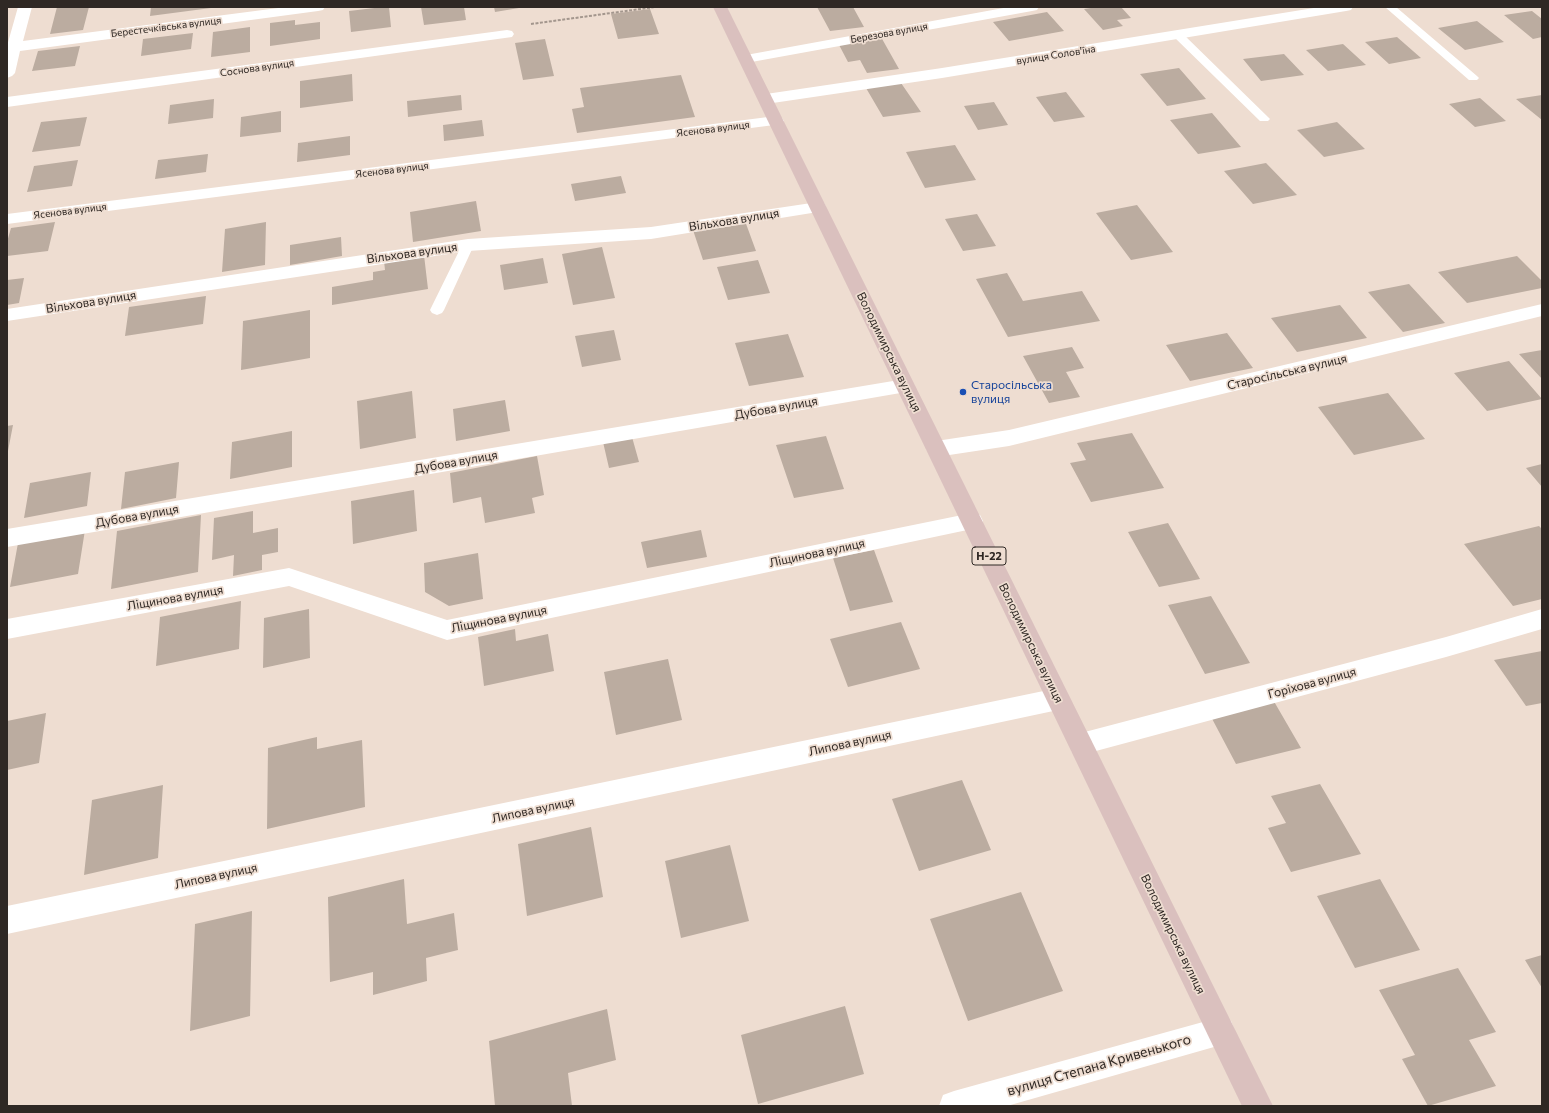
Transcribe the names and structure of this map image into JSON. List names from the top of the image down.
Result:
{
  "streets": {
    "main road": ["Володимирська вулиця", "Н-22"],
    "street": [
      "Берестечківська вулиця",
      "Березова вулиця",
      "вулиця Солов'їна",
      "Соснова вулиця",
      "Ясенова вулиця",
      "Вільхова вулиця",
      "Старосільська вулиця",
      "Дубова вулиця",
      "Ліщинова вулиця",
      "Горіхова вулиця",
      "Липова вулиця",
      "вулиця Степана Кривенького"
    ]
  },
  "crossings": [
    ["Березова вулиця", "Володимирська вулиця"],
    ["вулиця Солов'їна", "Володимирська вулиця"],
    ["Ясенова вулиця", "Володимирська вулиця"],
    ["Вільхова вулиця", "Володимирська вулиця"],
    ["Володимирська вулиця", "Старосільська вулиця"],
    ["Володимирська вулиця", "Дубова вулиця"],
    ["Володимирська вулиця", "Ліщинова вулиця"],
    ["Володимирська вулиця", "Горіхова вулиця"],
    ["Володимирська вулиця", "Липова вулиця"],
    ["Володимирська вулиця", "вулиця Степана Кривенького"]
  ],
  "places": ["Старосільська вулиця"]
}
